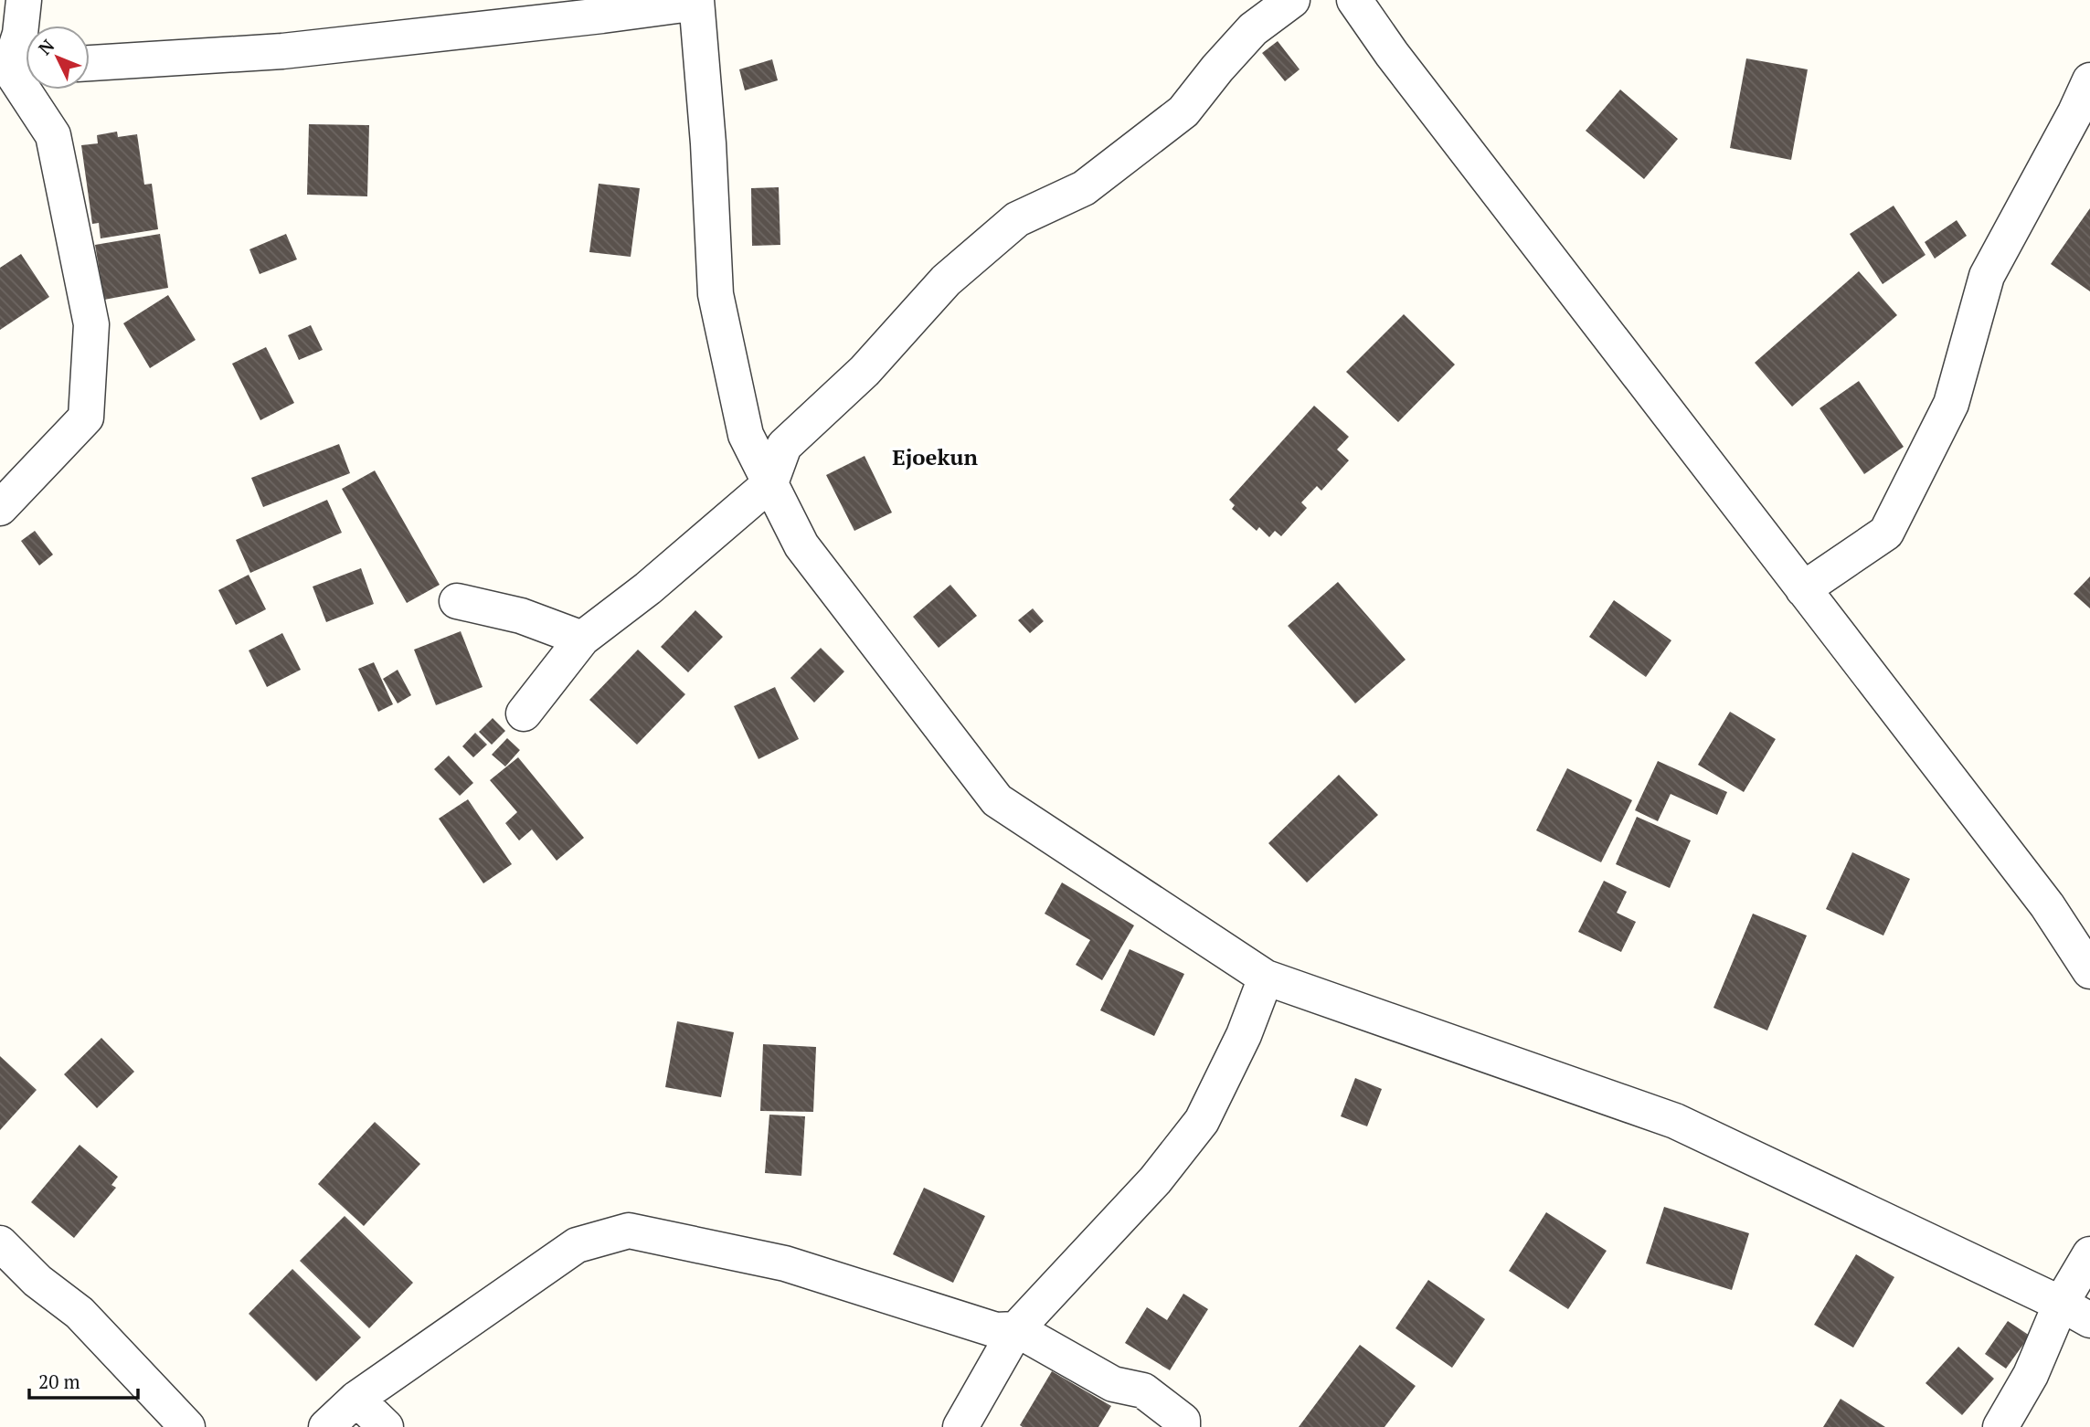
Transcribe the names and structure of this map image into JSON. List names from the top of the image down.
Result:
{
  "districts": ["Ejoekun"],
  "scale_bar": "20 m",
  "north": "top left"
}
